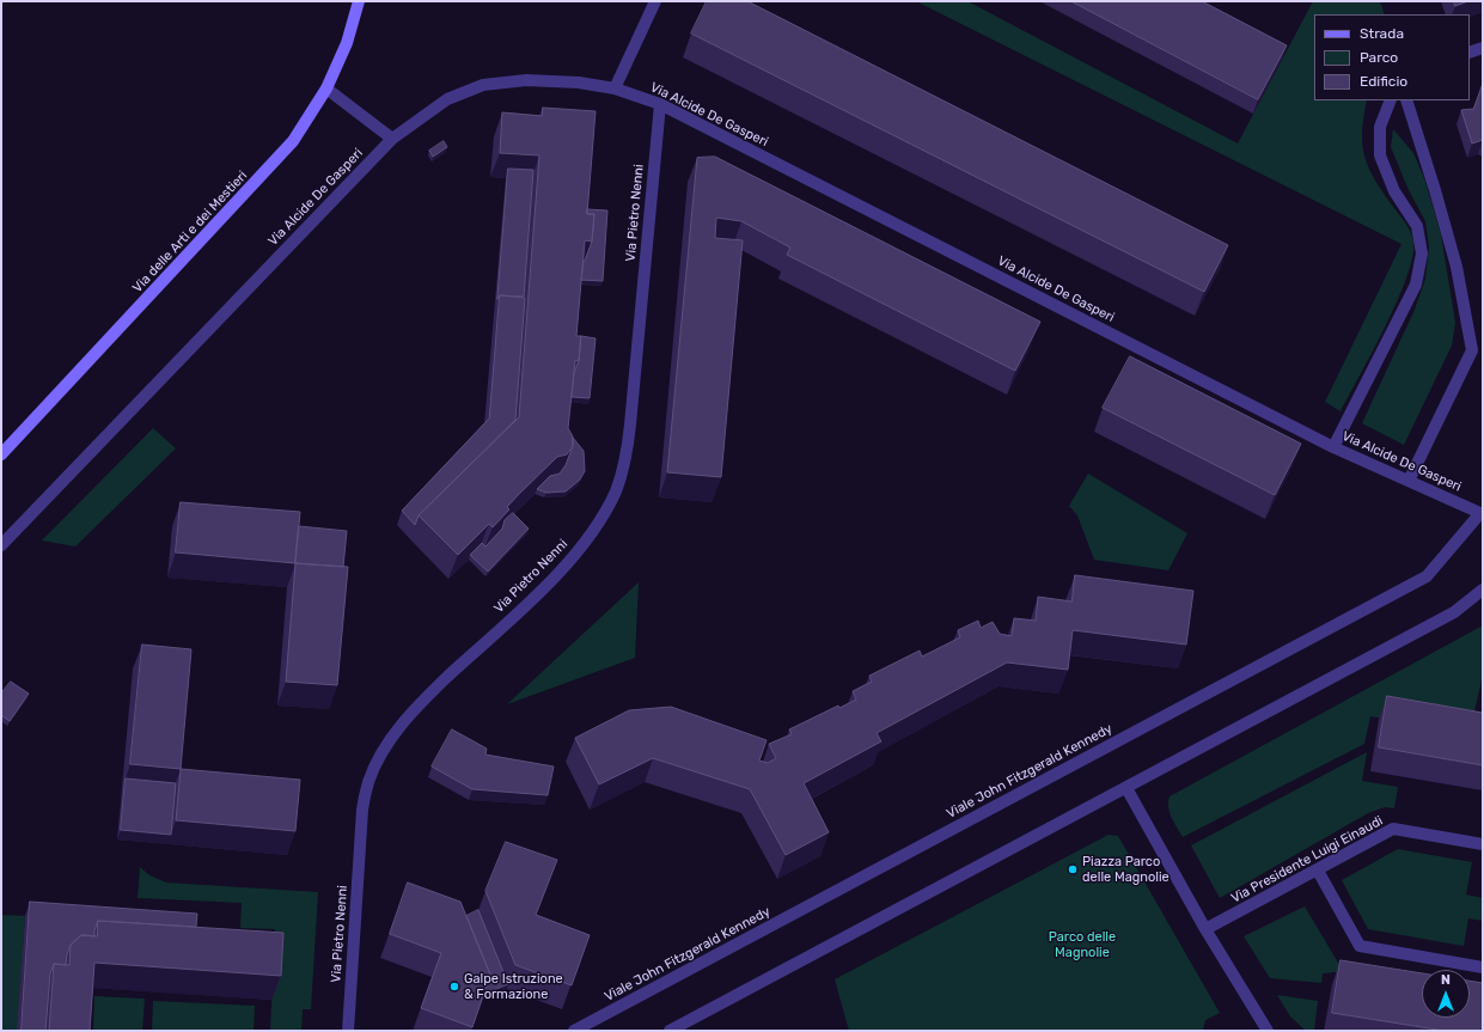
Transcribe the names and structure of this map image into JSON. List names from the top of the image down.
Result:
{
  "streets": {
    "street": [
      "Via Alcide De Gasperi",
      "Via Pietro Nenni",
      "Via delle Arti e dei Mestieri",
      "Viale John Fitzgerald Kennedy",
      "Via Presidente Luigi Einaudi"
    ]
  },
  "crossings": [
    ["Via Alcide De Gasperi", "Via Pietro Nenni"],
    ["Via Alcide De Gasperi", "Viale John Fitzgerald Kennedy"]
  ],
  "parks": ["Parco delle Magnolie"],
  "places": ["Piazza Parco delle Magnolie", "Galpe Istruzione & Formazione"],
  "legend": ["Strada", "Parco", "Edificio"],
  "north": "top"
}
